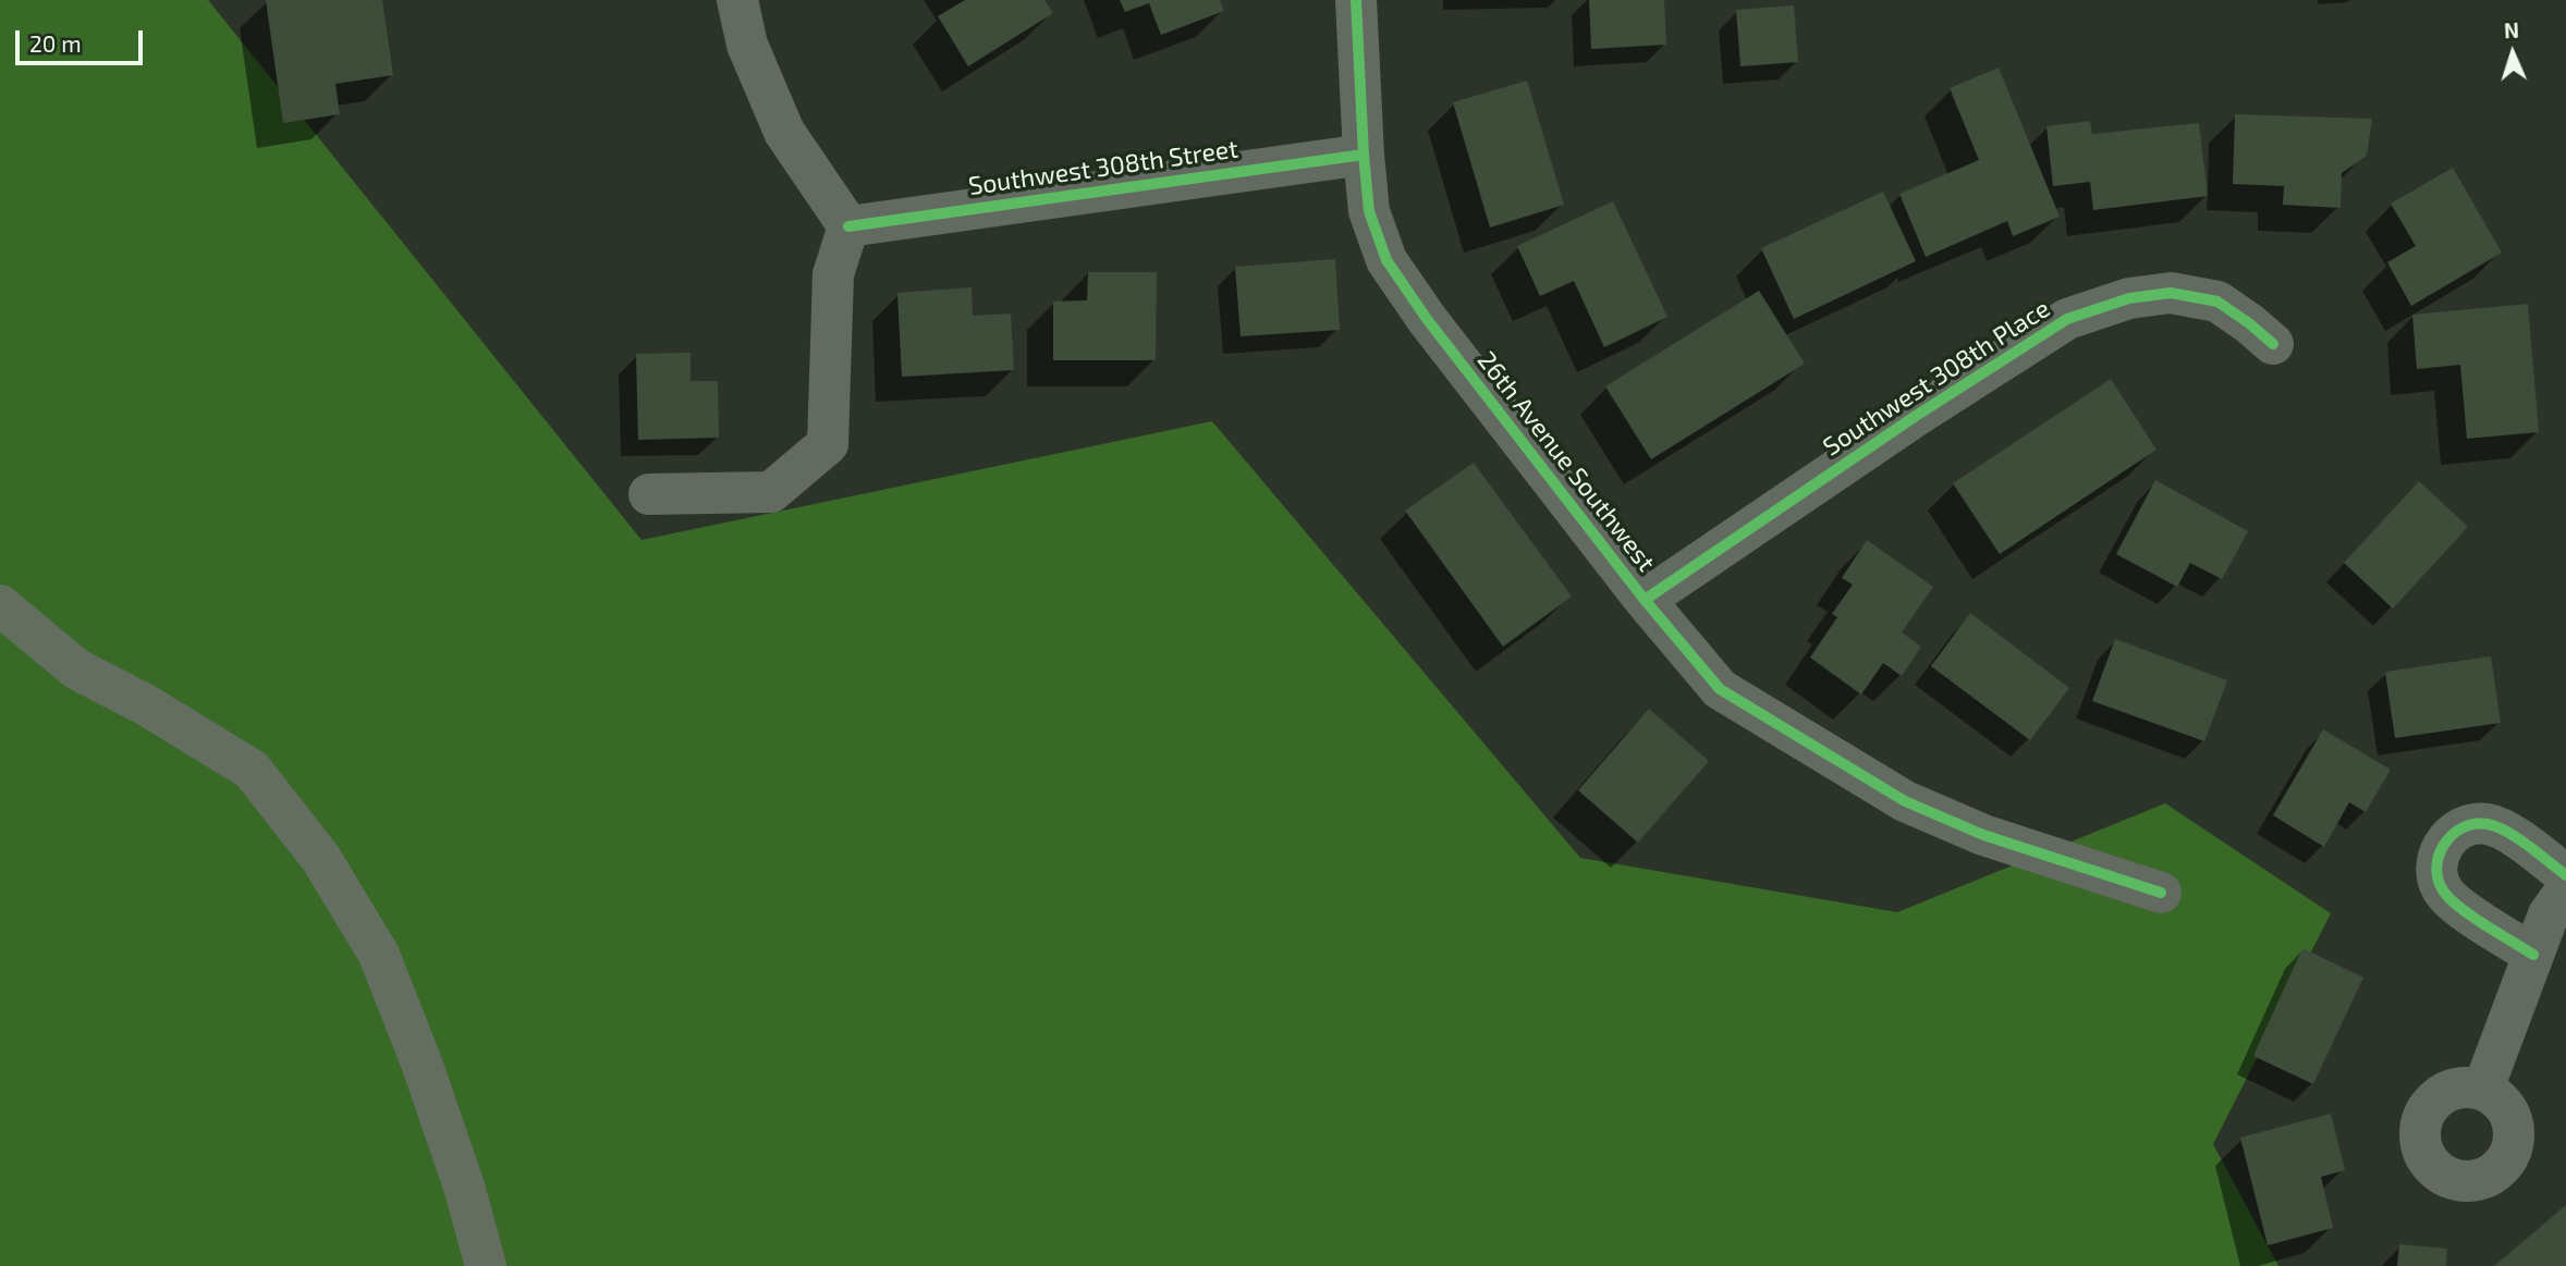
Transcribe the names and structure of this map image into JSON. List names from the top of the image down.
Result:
{
  "streets": {
    "street": ["Southwest 308th Street", "Southwest 308th Place", "26th Avenue Southwest"]
  },
  "crossings": [
    ["Southwest 308th Street", "26th Avenue Southwest"],
    ["Southwest 308th Place", "26th Avenue Southwest"]
  ],
  "scale_bar": "20 m",
  "north": "top"
}
